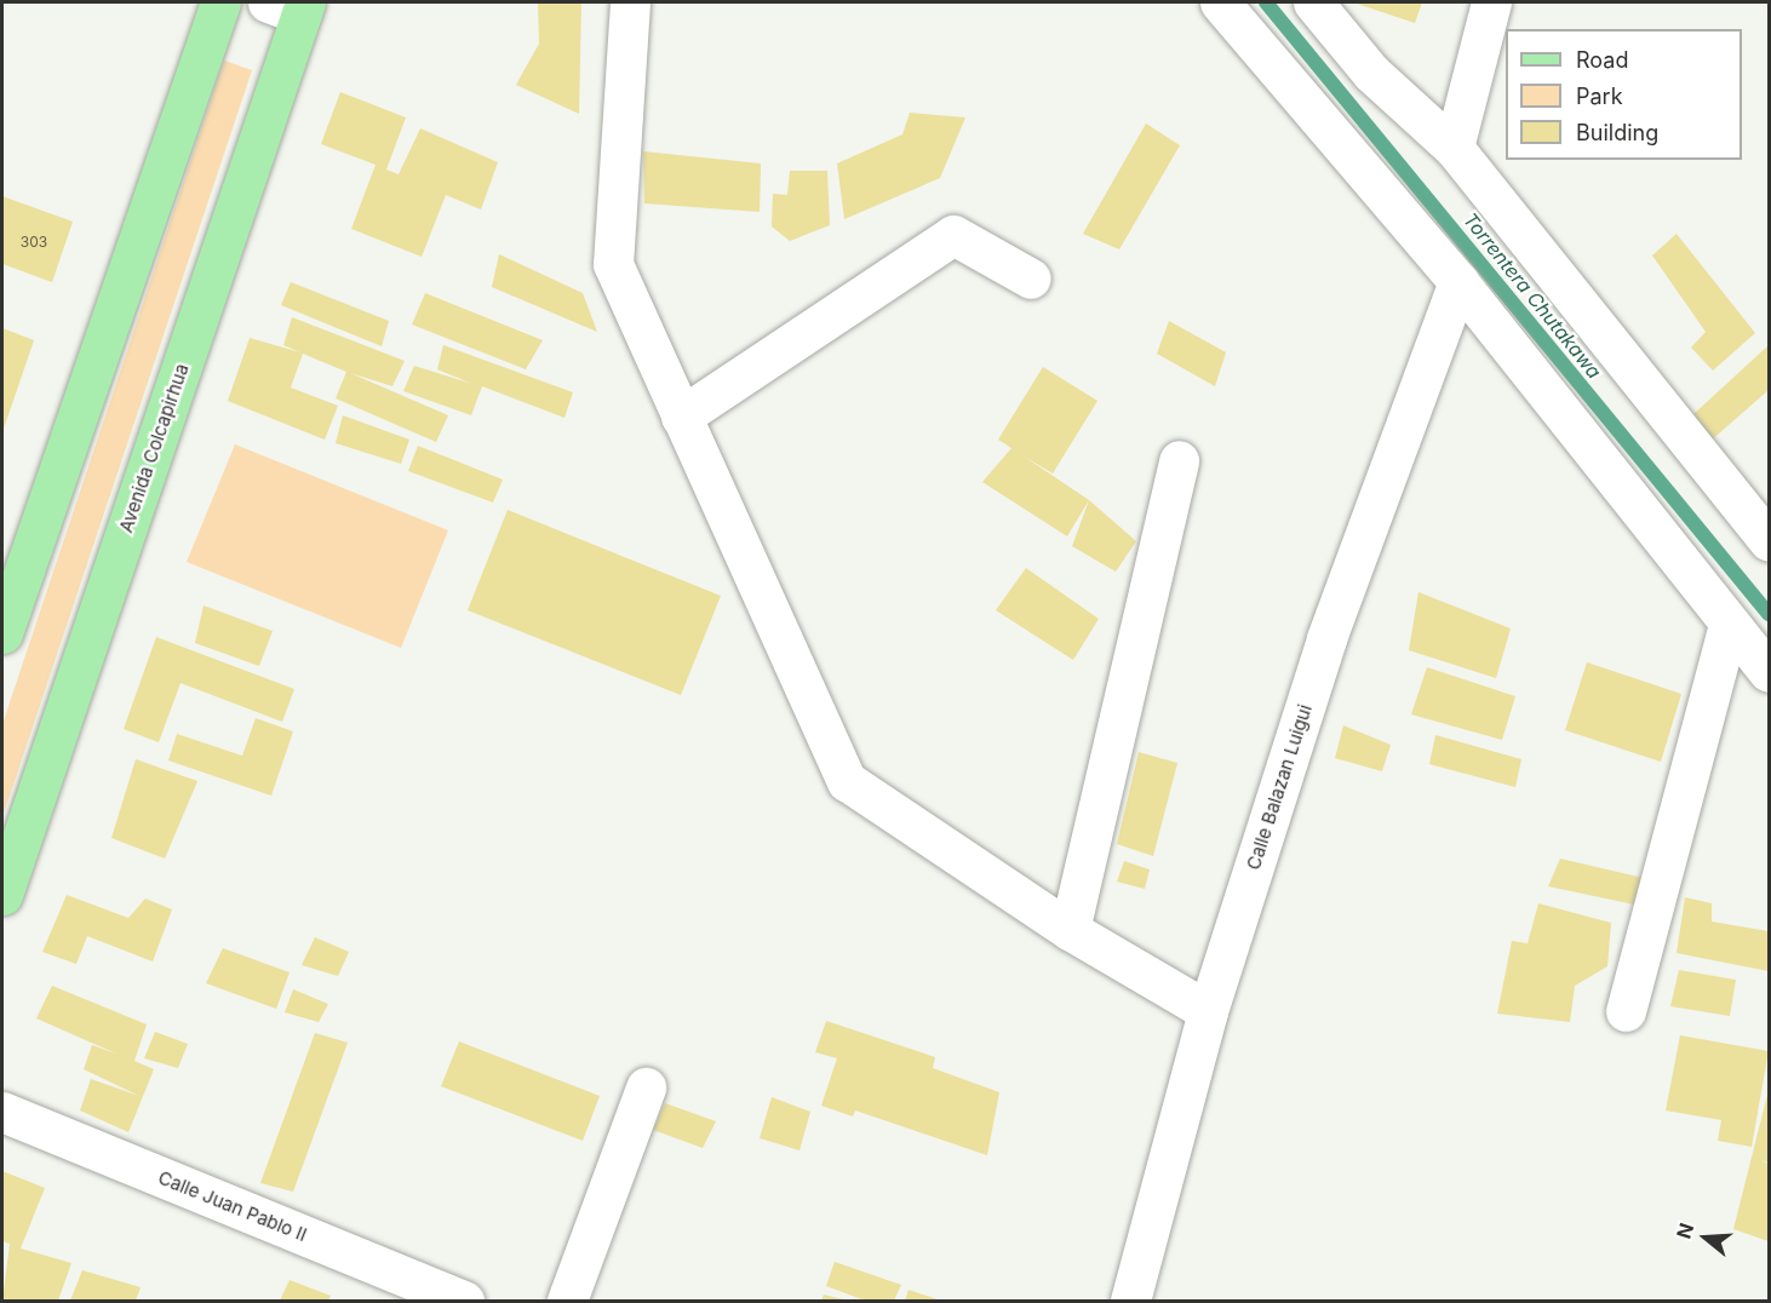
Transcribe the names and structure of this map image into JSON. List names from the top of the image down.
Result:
{
  "streets": {
    "main road": ["Avenida Colcapirhua"],
    "street": ["Calle Balazan Luigui", "Calle Juan Pablo II"]
  },
  "water": ["Torrentera Chutakawa"],
  "house_numbers": ["303"],
  "legend": ["Road", "Park", "Building"],
  "north": "left"
}
